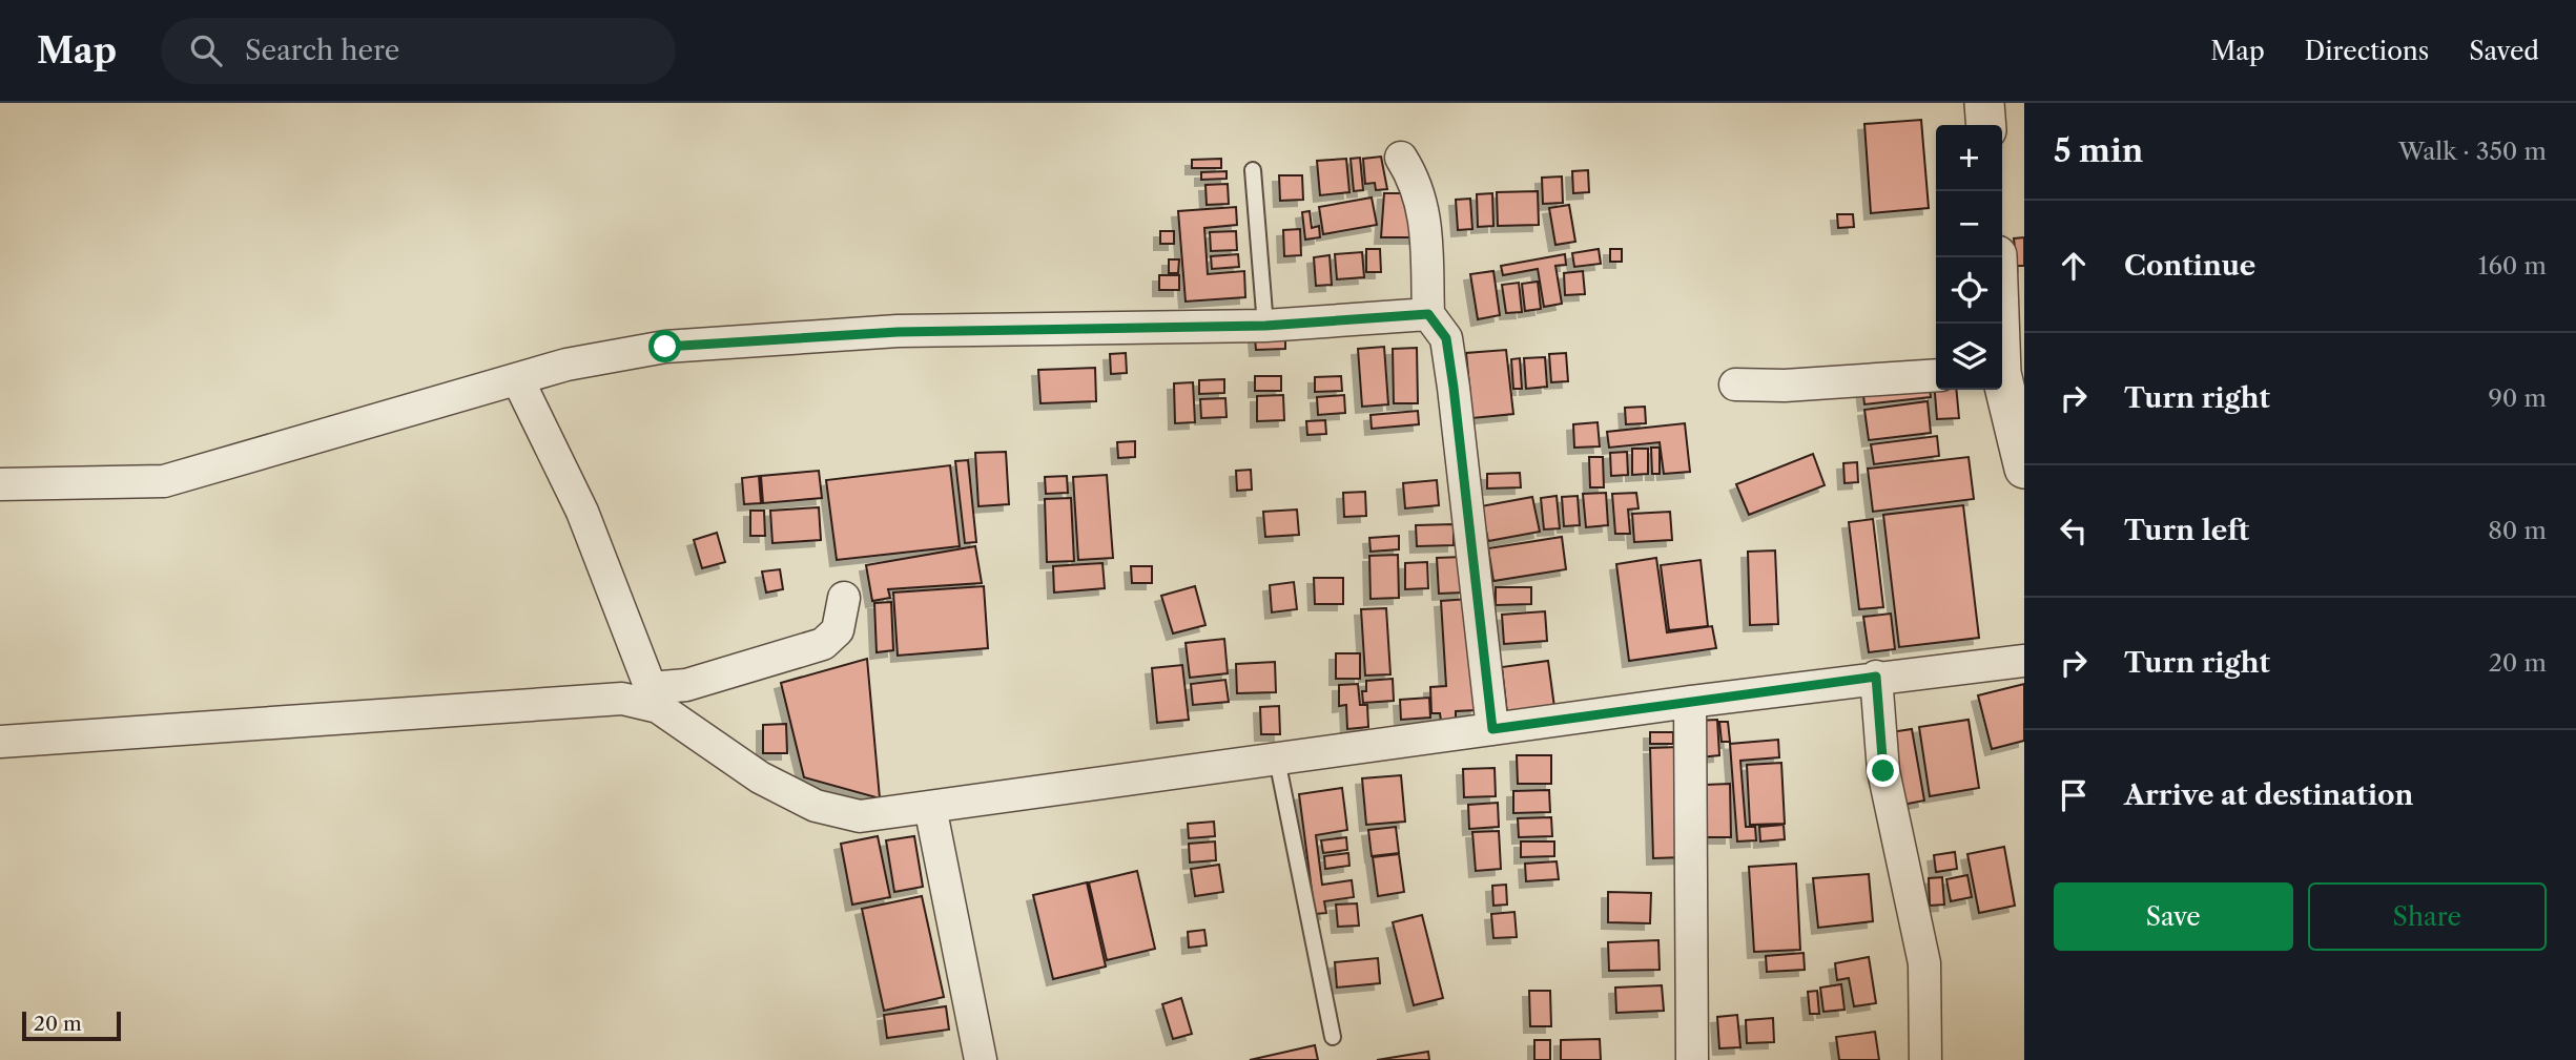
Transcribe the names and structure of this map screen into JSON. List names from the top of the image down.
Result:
{
  "scale_bar": "20 m",
  "page": {
    "header": "Map",
    "search": "Search here",
    "nav": ["Map", "Directions", "Saved"],
    "heading": ["5 min", "Walk · 350 m"],
    "map_buttons": ["+", "−"],
    "list": [
      ["Continue", "160 m"],
      ["Turn right", "90 m"],
      ["Turn left", "80 m"],
      ["Turn right", "20 m"],
      "Arrive at destination"
    ],
    "buttons": ["Save", "Share"],
    "scale": "20 m"
  }
}
